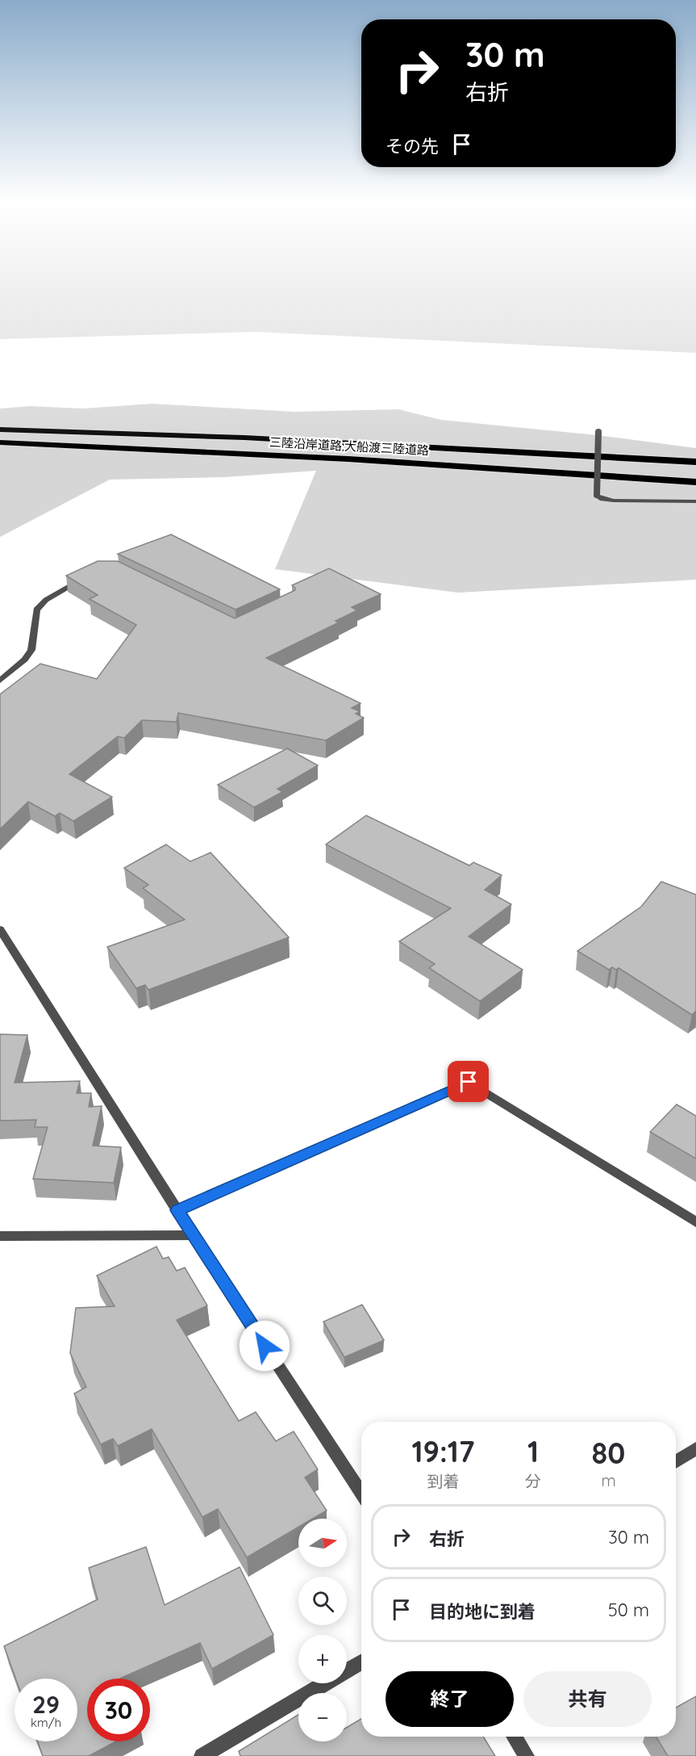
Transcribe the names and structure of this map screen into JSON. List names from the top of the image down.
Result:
{
  "streets": {
    "highway": ["三陸沿岸道路;大船渡三陸道路"]
  },
  "north": "right",
  "page": {
    "turn": ["30 m", "右折"],
    "then": "その先",
    "eta": [
      "19:17",
      "到着",
      "1",
      "分",
      "80",
      "m"
    ],
    "list": [
      {
        "name": "右折",
        "value": "30 m"
      },
      {
        "name": "目的地に到着",
        "value": "50 m"
      }
    ],
    "map_buttons": ["+", "−"],
    "buttons": ["終了", "共有"],
    "speed": "29 km/h",
    "limit": "30"
  }
}
